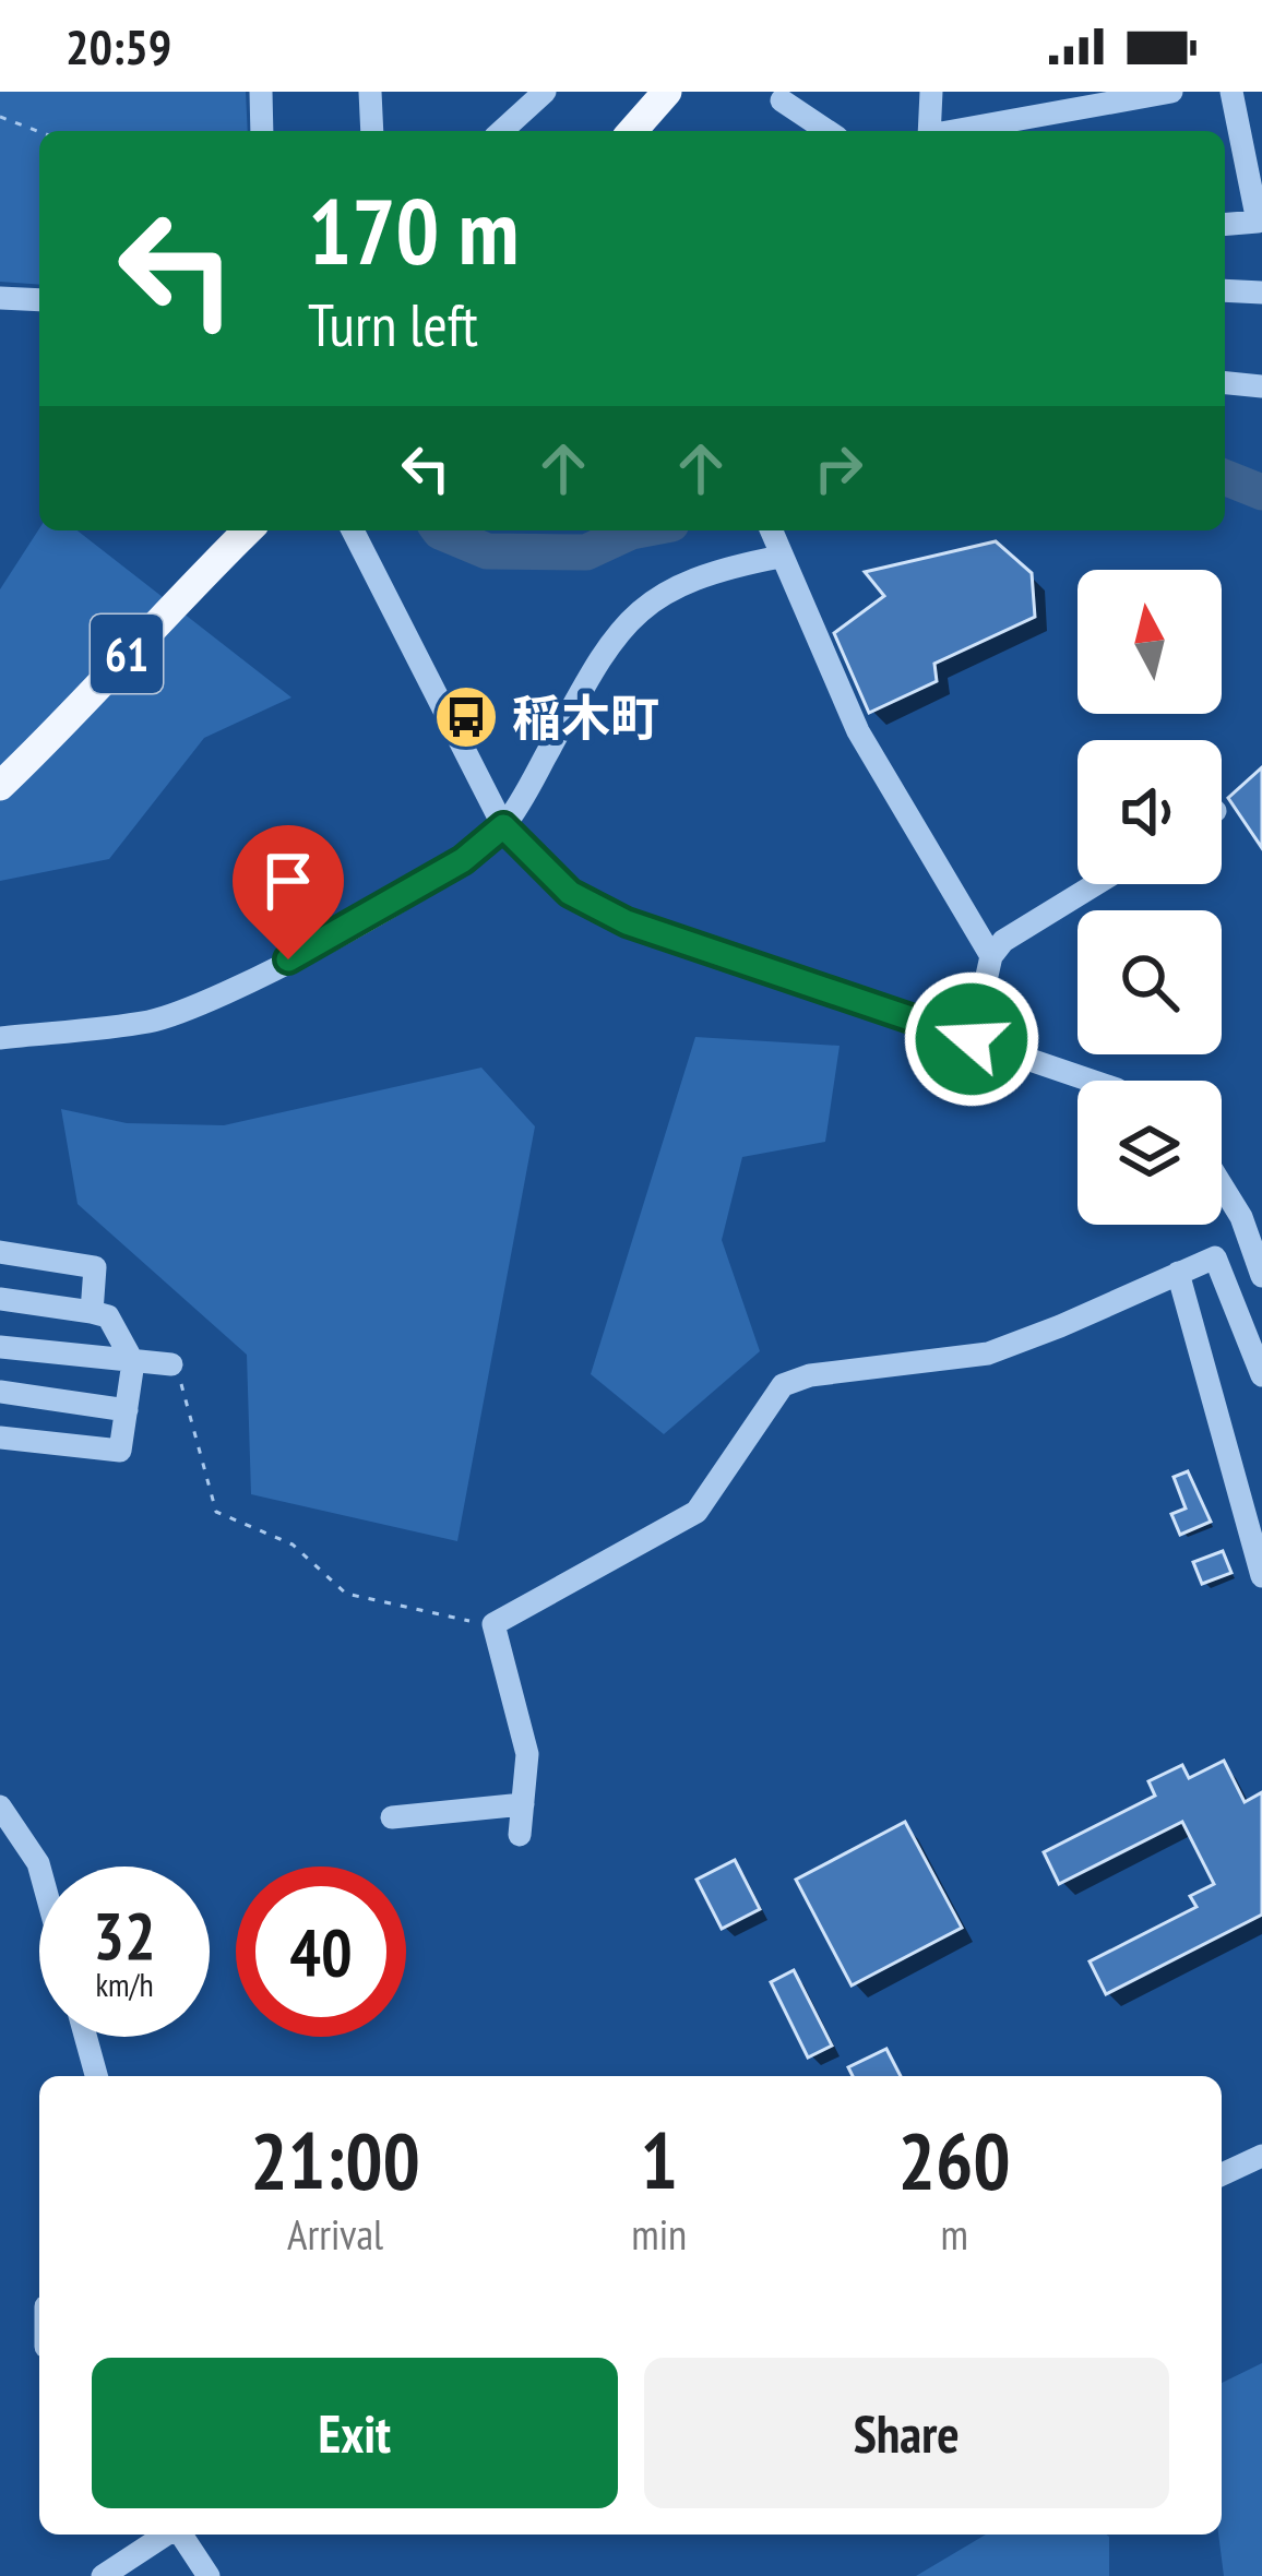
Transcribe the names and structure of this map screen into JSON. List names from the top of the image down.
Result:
{
  "streets": {
    "main road": ["61"]
  },
  "places": {
    "bus stop": ["稲木町"]
  },
  "north": "top",
  "page": {
    "status": "20:59",
    "turn": ["170 m", "Turn left"],
    "speed": "32 km/h",
    "limit": "40",
    "eta": [
      "21:00",
      "Arrival",
      "1",
      "min",
      "260",
      "m"
    ],
    "buttons": ["Exit", "Share"]
  }
}
